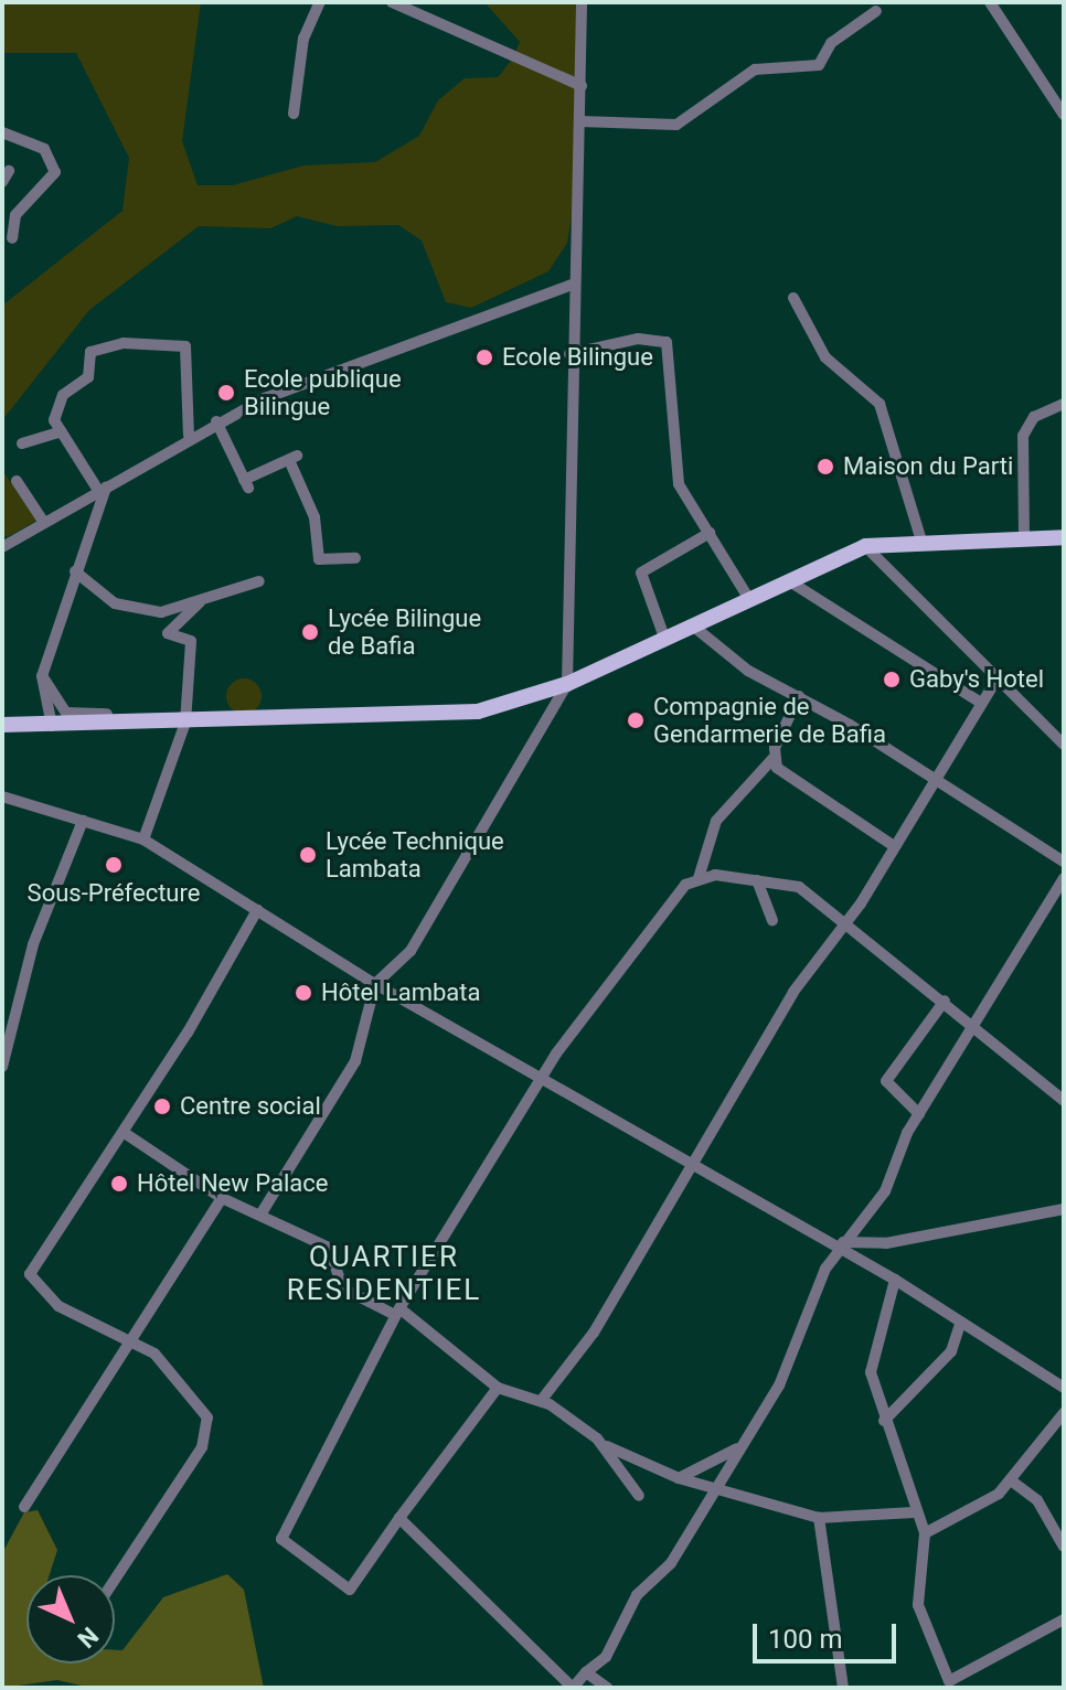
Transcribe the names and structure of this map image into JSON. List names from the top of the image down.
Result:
{
  "districts": ["QUARTIER RESIDENTIEL"],
  "places": [
    "Ecole Bilingue",
    "Ecole publique Bilingue",
    "Maison du Parti",
    "Lycée Bilingue de Bafia",
    "Gaby's Hotel",
    "Compagnie de Gendarmerie de Bafia",
    "Lycée Technique Lambata",
    "Sous-Préfecture",
    "Hôtel Lambata",
    "Centre social",
    "Hôtel New Palace"
  ],
  "scale_bar": "100 m",
  "north": "bottom right"
}
